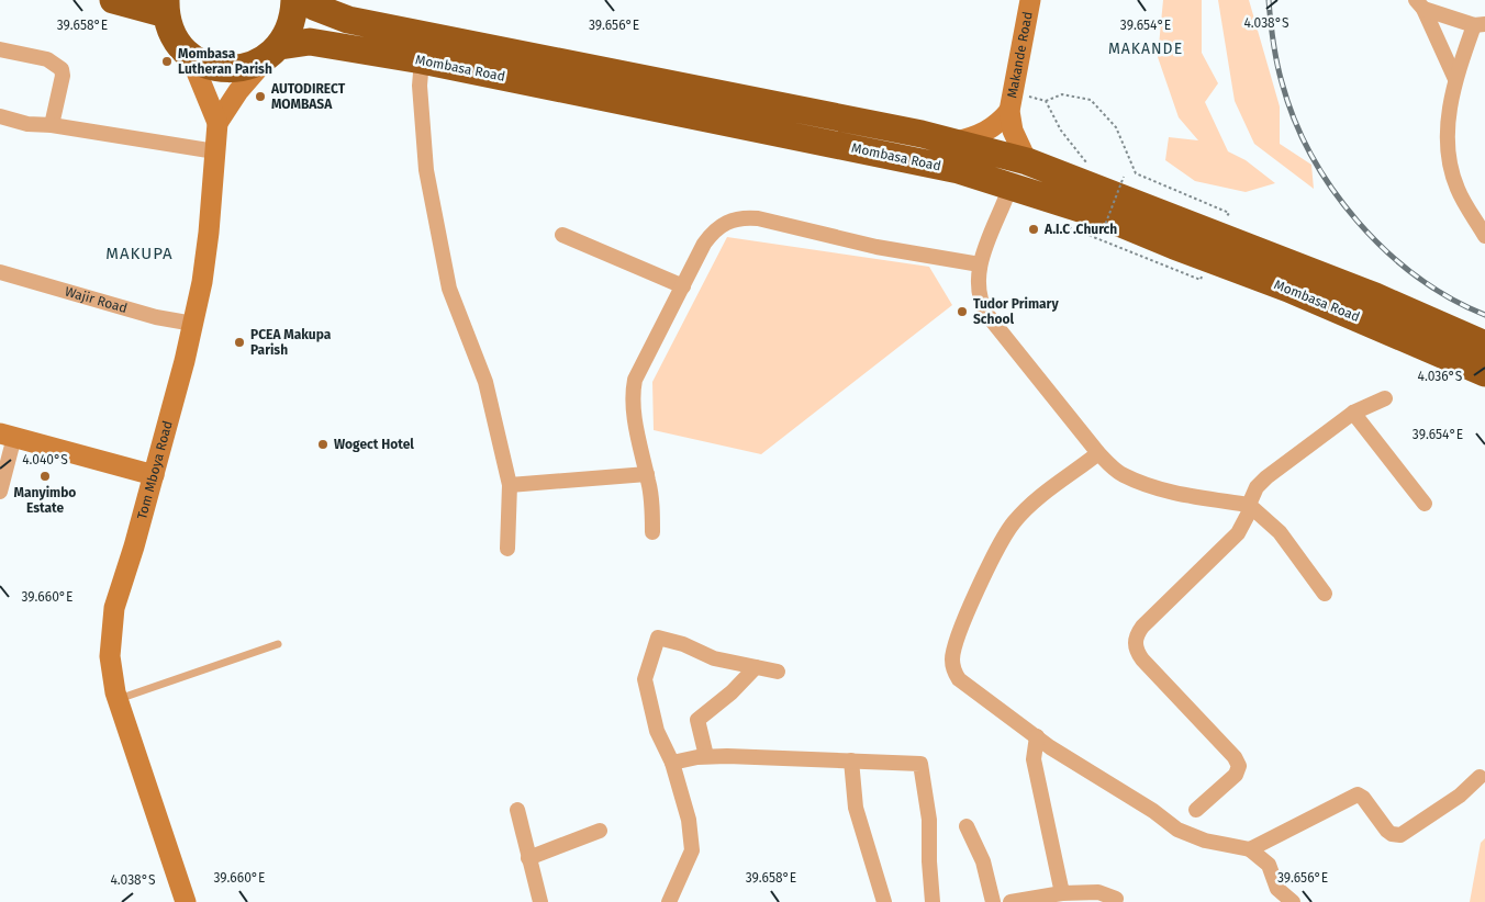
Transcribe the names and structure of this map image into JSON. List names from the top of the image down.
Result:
{
  "streets": {
    "highway": ["Mombasa Road"],
    "main road": ["Makande Road", "Tom Mboya Road"],
    "street": ["Wajir Road"]
  },
  "crossings": [
    ["Makande Road", "Mombasa Road"],
    ["Wajir Road", "Tom Mboya Road"]
  ],
  "districts": ["MAKANDE", "MAKUPA"],
  "places": [
    "Mombasa Lutheran Parish",
    "AUTODIRECT MOMBASA",
    "A.I.C .Church",
    "Tudor Primary School",
    "PCEA Makupa Parish",
    "Wogect Hotel",
    "Manyimbo Estate"
  ],
  "coordinates": [
    "4.038°S",
    "39.658°E",
    "39.656°E",
    "39.654°E",
    "4.036°S",
    "4.040°S",
    "39.660°E"
  ]
}
